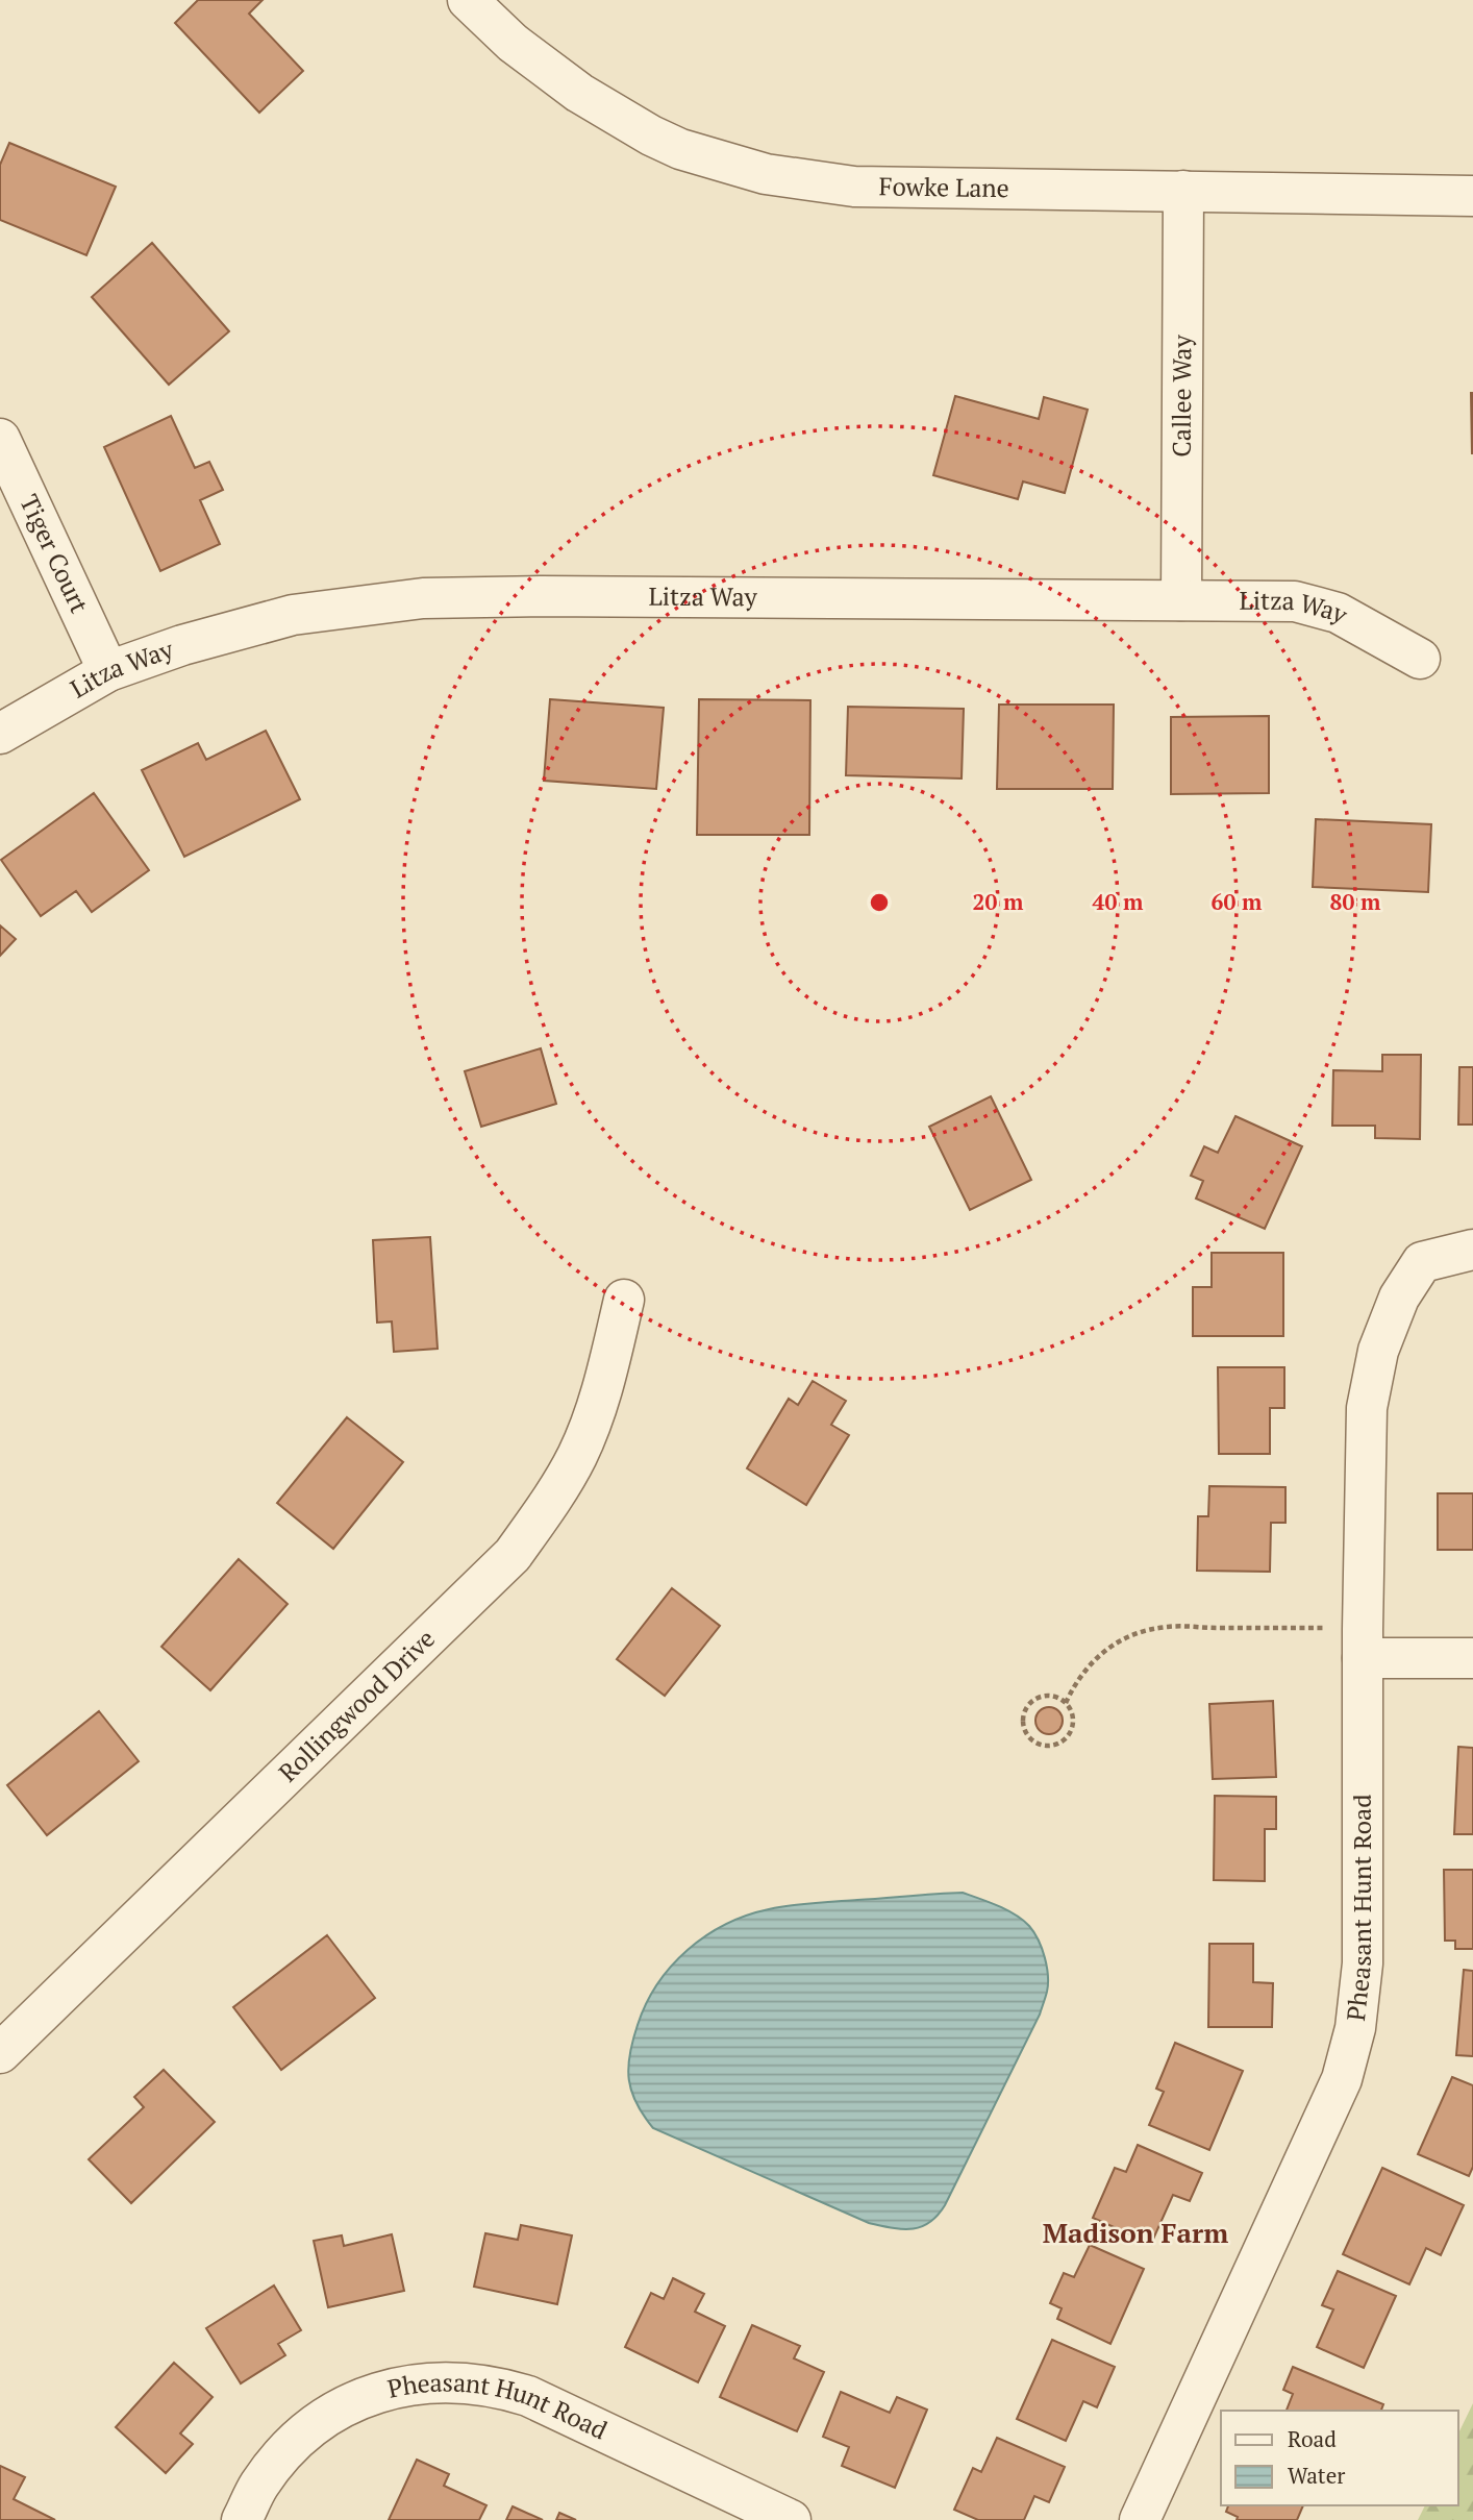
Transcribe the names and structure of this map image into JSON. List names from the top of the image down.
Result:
{
  "streets": {
    "street": [
      "Fowke Lane",
      "Callee Way",
      "Tiger Court",
      "Litza Way",
      "Rollingwood Drive",
      "Pheasant Hunt Road"
    ]
  },
  "crossings": [
    ["Fowke Lane", "Callee Way"],
    ["Callee Way", "Litza Way"],
    ["Tiger Court", "Litza Way"]
  ],
  "districts": ["Madison Farm"],
  "legend": ["Road", "Water"],
  "rings": [
    "20 m",
    "40 m",
    "60 m",
    "80 m"
  ]
}
